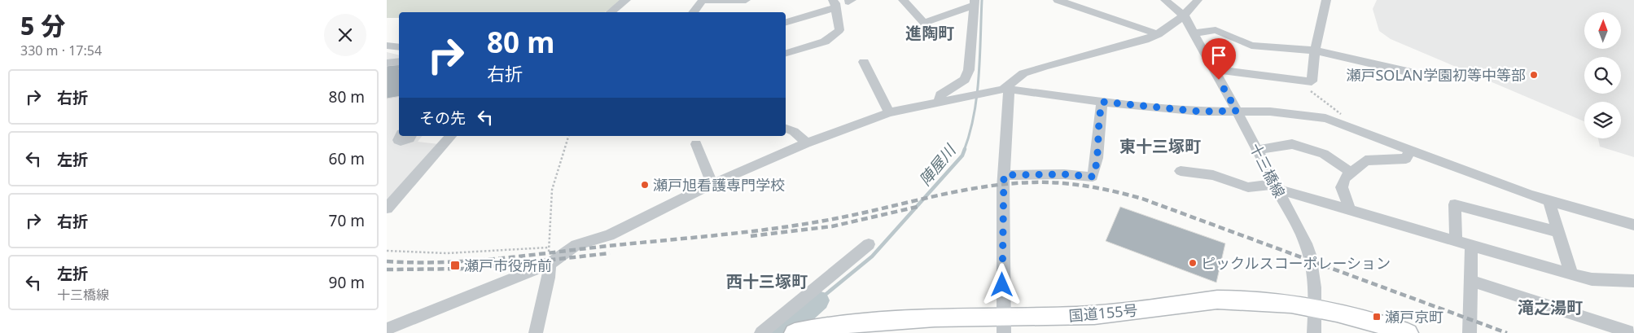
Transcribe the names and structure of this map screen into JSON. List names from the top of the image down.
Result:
{
  "streets": {
    "highway": ["国道155号"],
    "street": ["十三橋線"]
  },
  "crossings": [
    ["十三橋線", "国道155号"]
  ],
  "districts": [
    "進陶町",
    "東十三塚町",
    "西十三塚町",
    "滝之湯町"
  ],
  "water": ["陣屋川"],
  "places": {
    "other": ["瀬戸SOLAN学園初等中等部", "瀬戸旭看護専門学校", "ピックルスコーポレーション"],
    "transit": ["瀬戸市役所前", "瀬戸京町"]
  },
  "north": "top",
  "page": {
    "heading": ["5 分", "330 m · 17:54"],
    "turn": ["80 m", "右折"],
    "list": [
      {
        "name": "右折",
        "value": "80 m"
      },
      {
        "name": "左折",
        "value": "60 m"
      },
      {
        "name": "右折",
        "value": "70 m"
      },
      {
        "name": "左折",
        "note": "十三橋線",
        "value": "90 m"
      }
    ],
    "then": "その先"
  }
}
